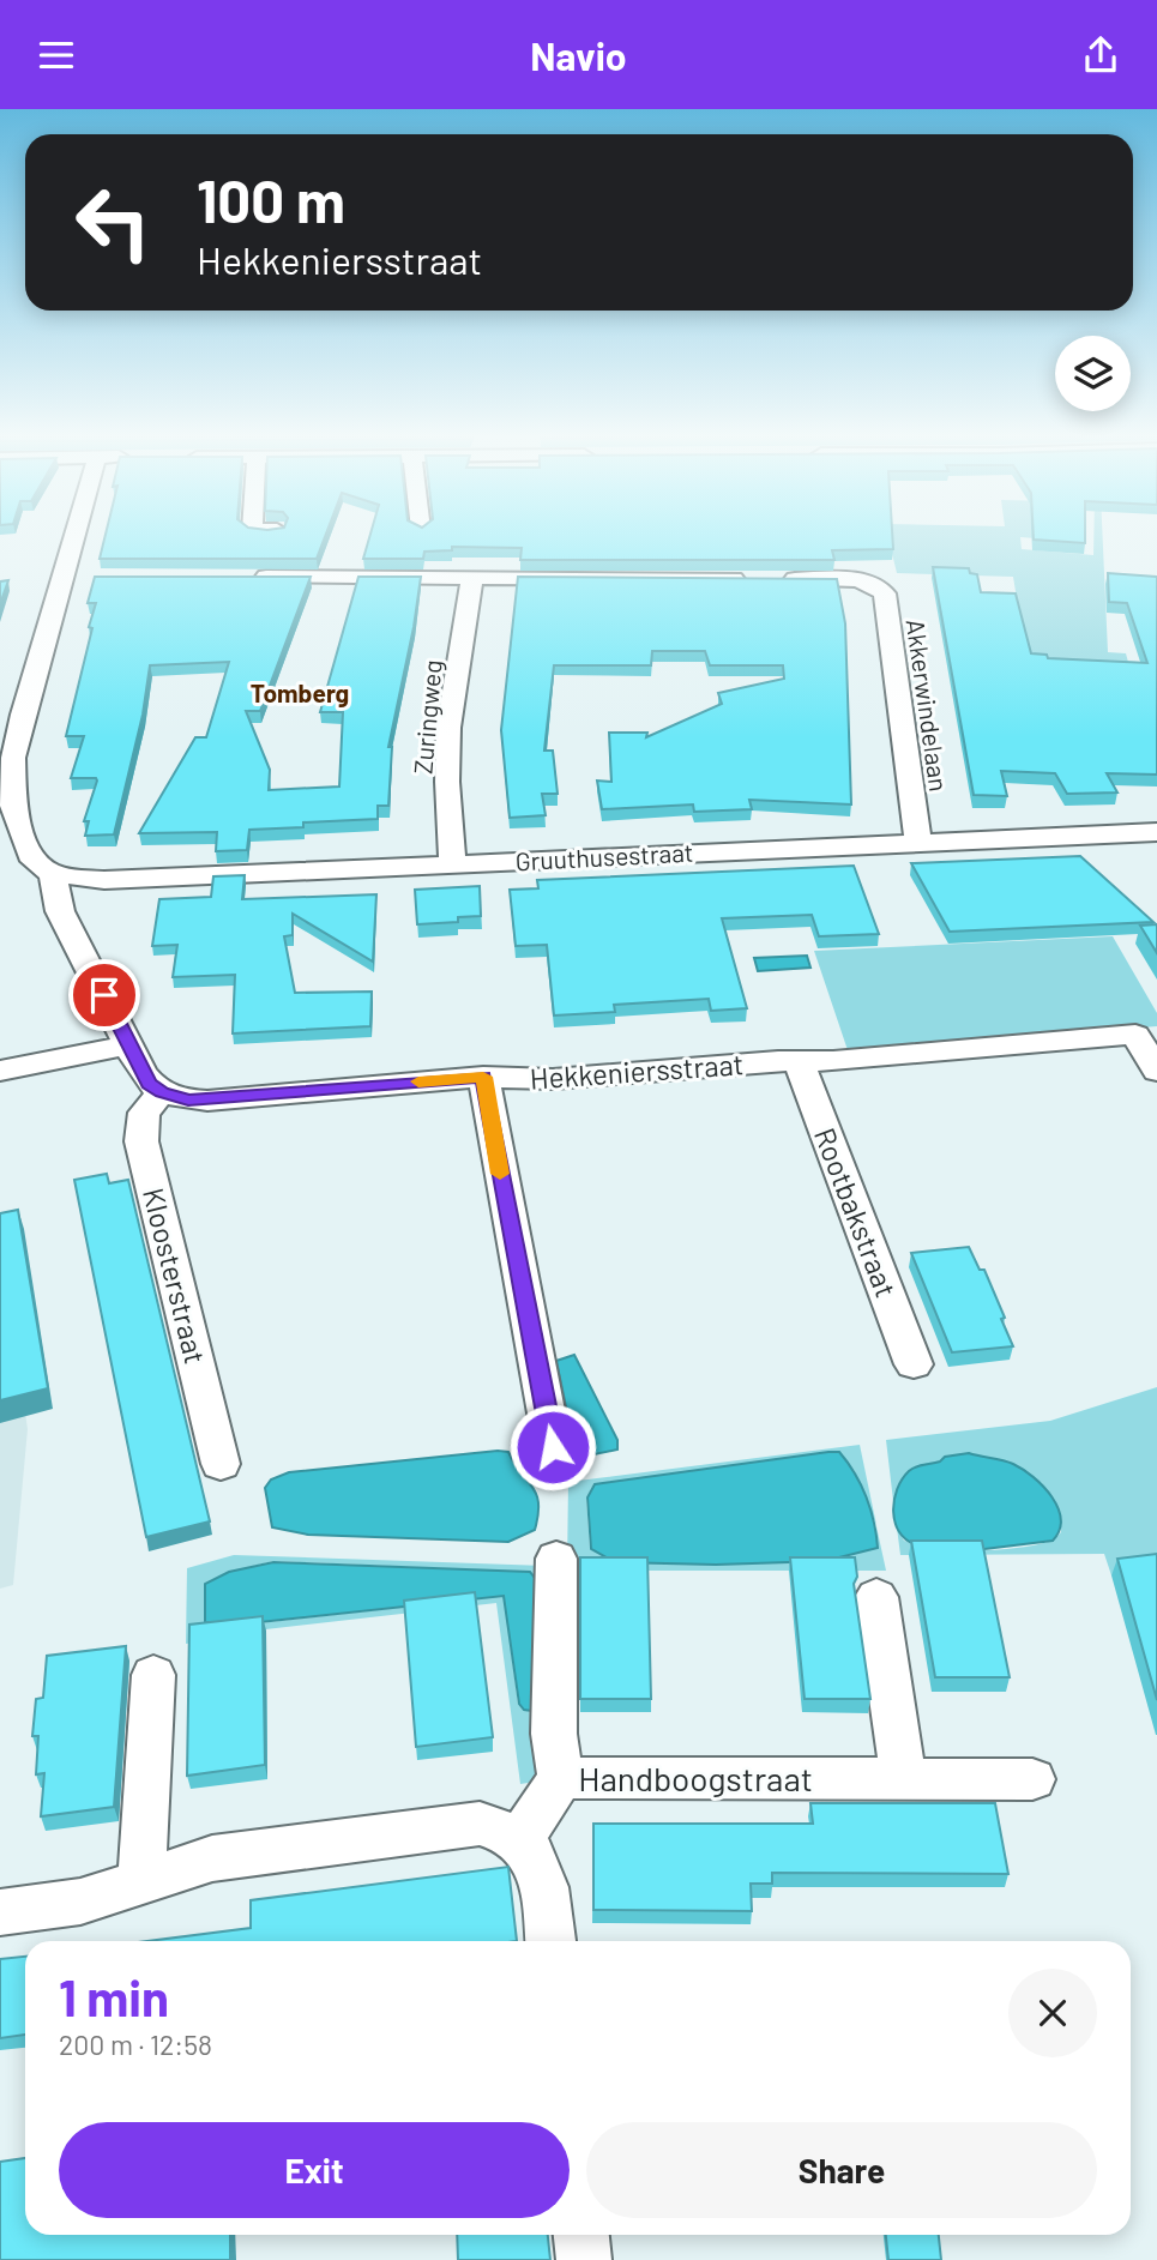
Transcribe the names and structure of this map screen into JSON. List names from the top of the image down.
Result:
{
  "streets": {
    "street": [
      "Akkerwindelaan",
      "Zuringweg",
      "Gruuthusestraat",
      "Hekkeniersstraat",
      "Rootbakstraat",
      "Kloosterstraat",
      "Handboogstraat"
    ]
  },
  "crossings": [
    ["Akkerwindelaan", "Zuringweg"],
    ["Akkerwindelaan", "Gruuthusestraat"],
    ["Zuringweg", "Gruuthusestraat"],
    ["Hekkeniersstraat", "Rootbakstraat"],
    ["Hekkeniersstraat", "Kloosterstraat"]
  ],
  "districts": ["Tomberg"],
  "page": {
    "header": "Navio",
    "turn": ["100 m", "Hekkeniersstraat"],
    "heading": ["1 min", "200 m · 12:58"],
    "buttons": ["Exit", "Share"]
  }
}
